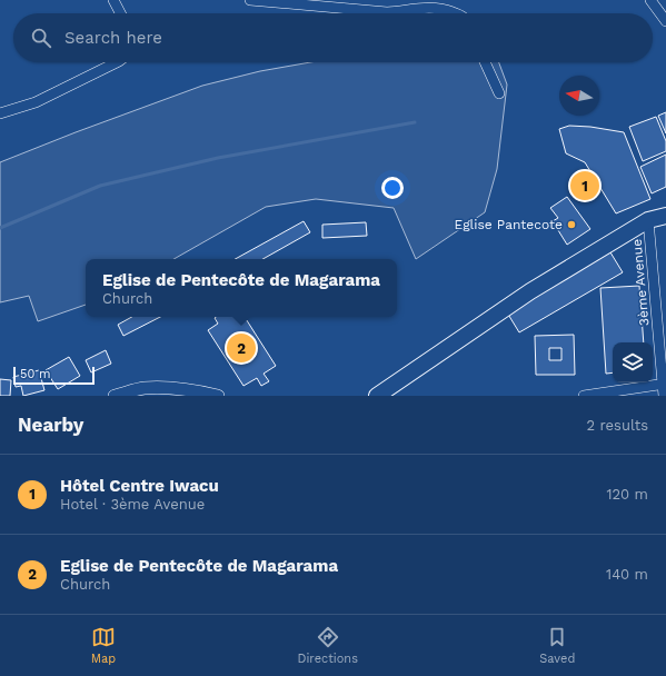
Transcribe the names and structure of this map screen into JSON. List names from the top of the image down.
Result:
{
  "streets": {
    "street": ["3ème Avenue"]
  },
  "places": ["Eglise Pantecote"],
  "scale_bar": "50 m",
  "north": "left",
  "page": {
    "search": "Search here",
    "pins": ["1", "2"],
    "popup": ["Eglise de Pentecôte de Magarama", "Church"],
    "scale": "50 m",
    "heading": ["Nearby", "2 results"],
    "list": [
      {
        "mark": "1",
        "name": "Hôtel Centre Iwacu",
        "note": "Hotel · 3ème Avenue",
        "value": "120 m"
      },
      {
        "mark": "2",
        "name": "Eglise de Pentecôte de Magarama",
        "note": "Church",
        "value": "140 m"
      }
    ],
    "nav": ["Map", "Directions", "Saved"]
  }
}
